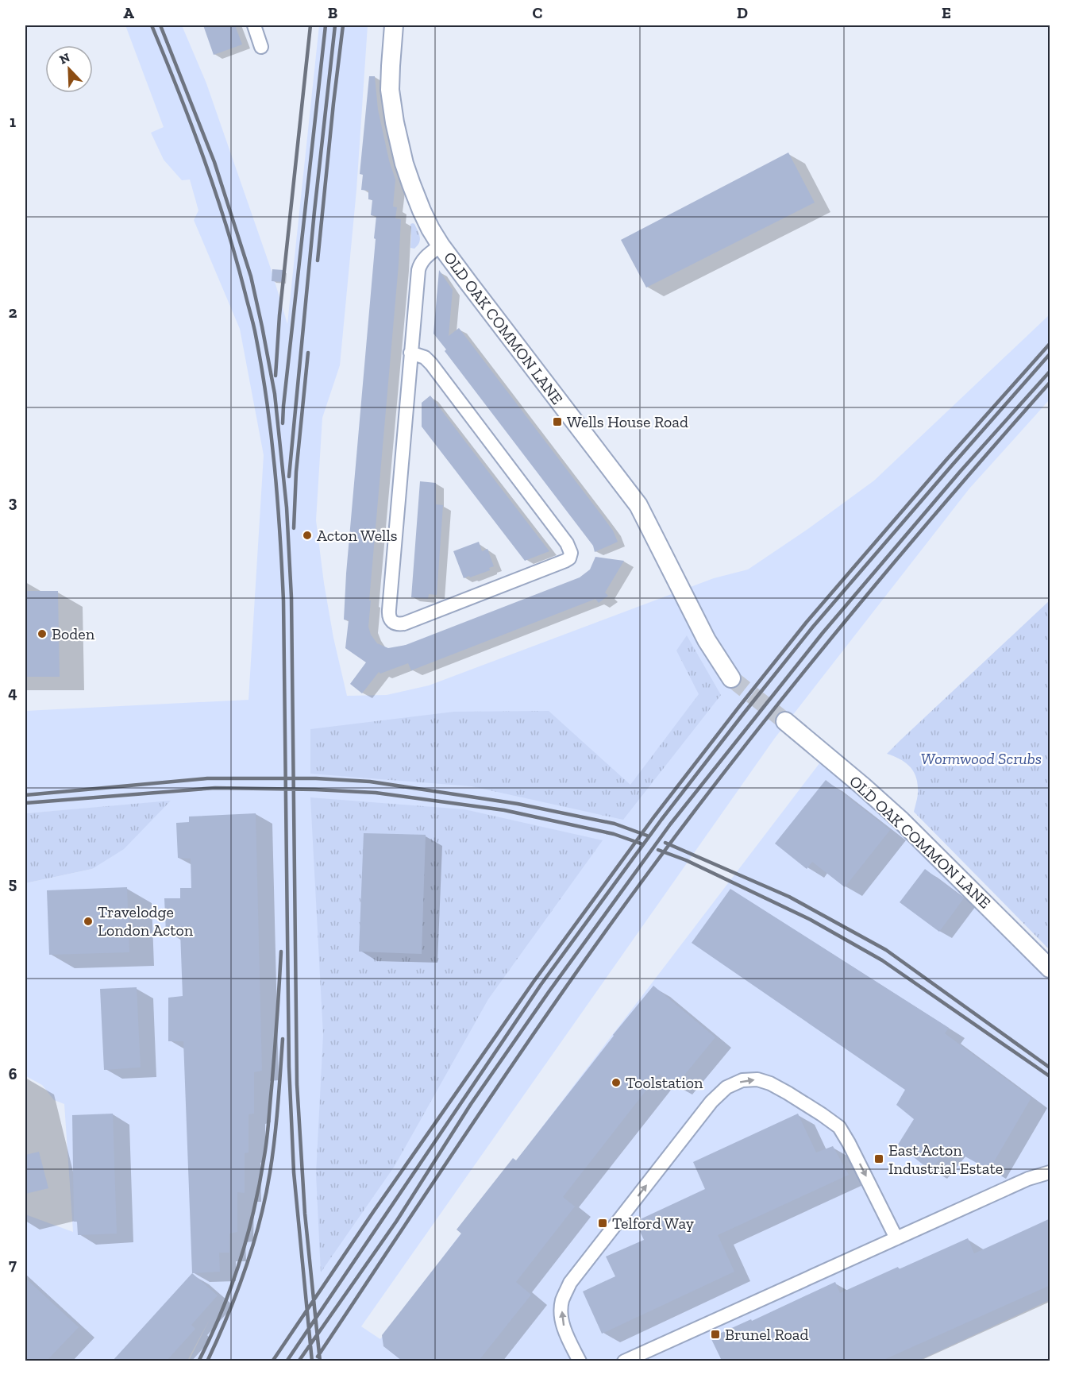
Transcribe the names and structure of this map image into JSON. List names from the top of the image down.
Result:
{
  "streets": {
    "street": ["OLD OAK COMMON LANE"]
  },
  "parks": ["Wormwood Scrubs"],
  "places": {
    "transit": [
      "Wells House Road",
      "East Acton Industrial Estate",
      "Telford Way",
      "Brunel Road"
    ],
    "other": [
      "Acton Wells",
      "Boden",
      "Travelodge London Acton",
      "Toolstation"
    ]
  },
  "north": "top left",
  "grid": {
    "columns": [
      "A",
      "B",
      "C",
      "D",
      "E"
    ],
    "rows": [
      "1",
      "2",
      "3",
      "4",
      "5",
      "6",
      "7"
    ]
  }
}
